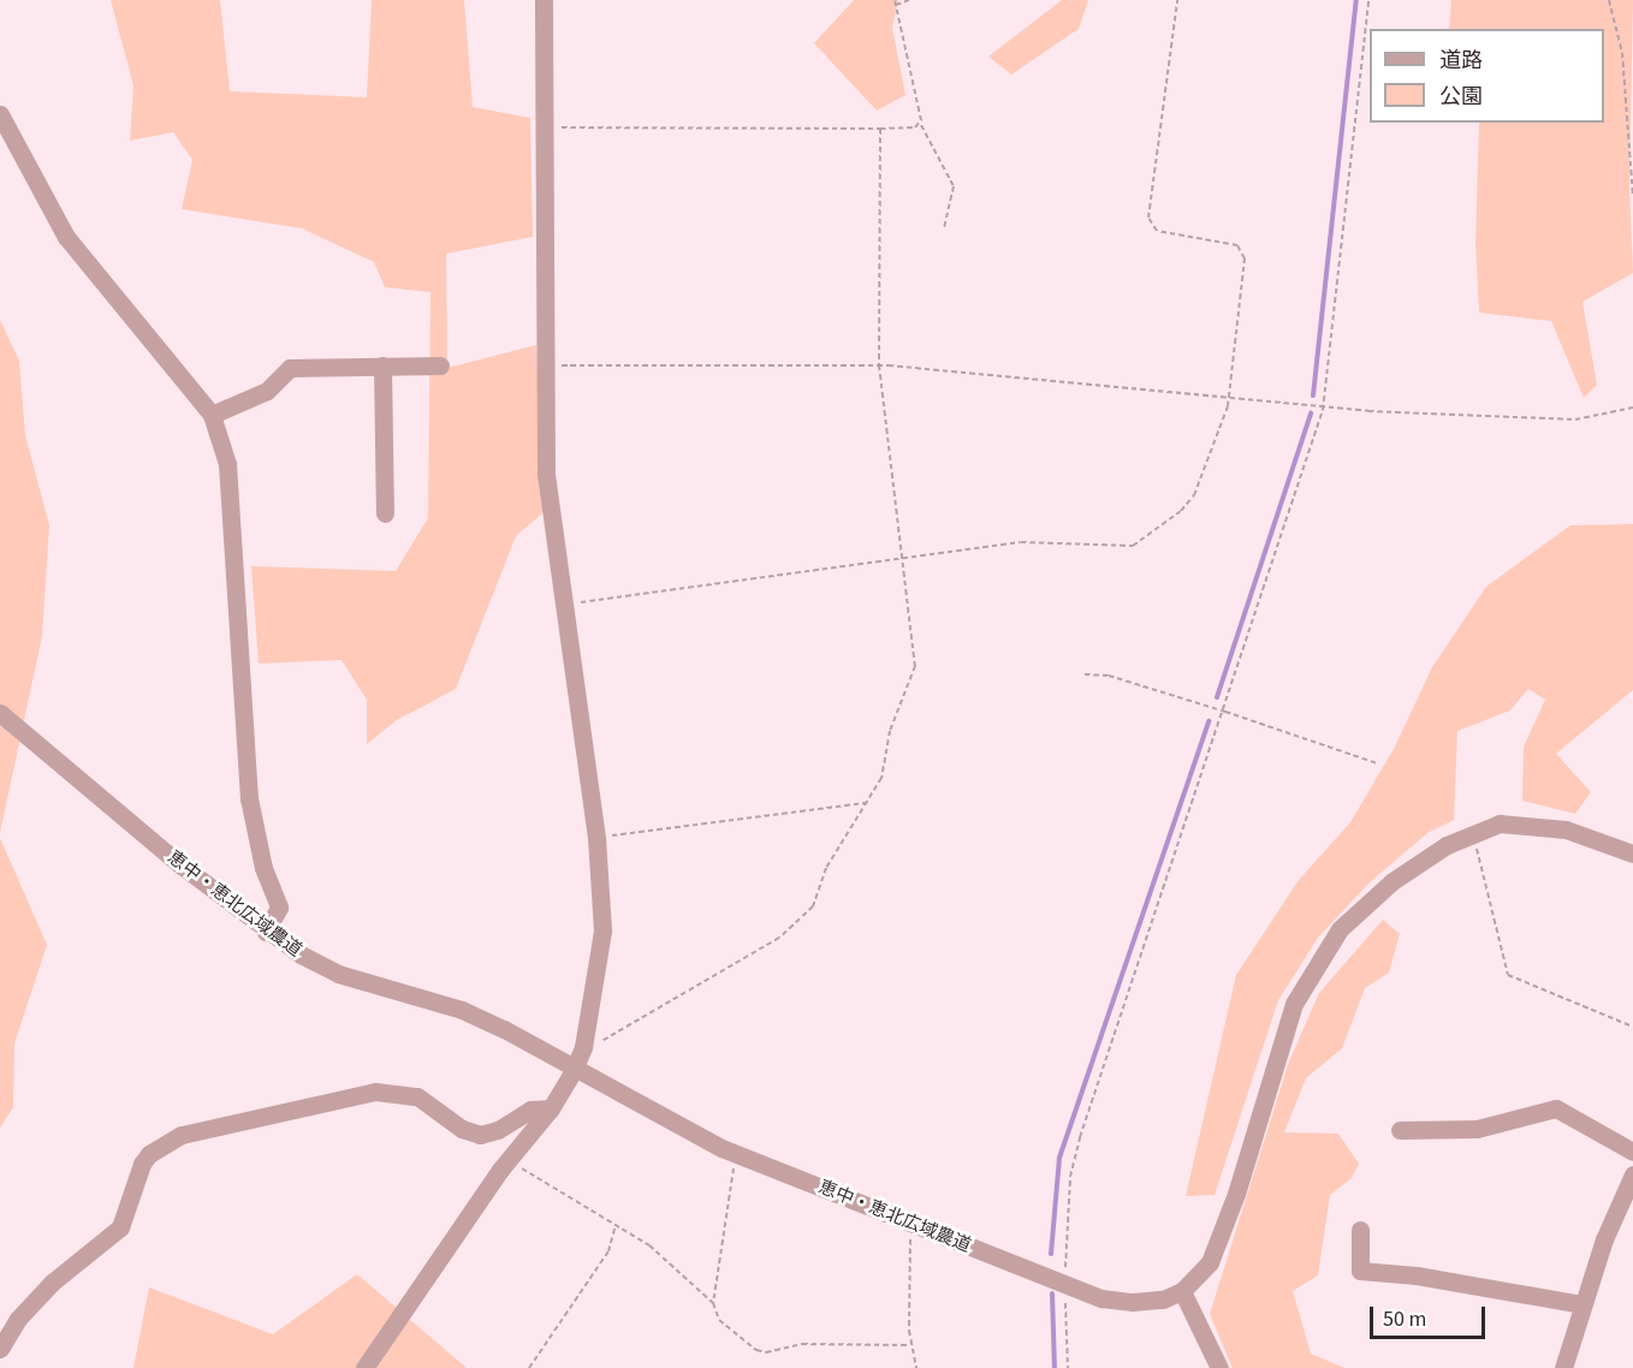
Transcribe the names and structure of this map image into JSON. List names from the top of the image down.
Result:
{
  "streets": {
    "street": ["恵中・恵北広域農道"]
  },
  "legend": ["道路", "公園"],
  "scale_bar": "50 m"
}
